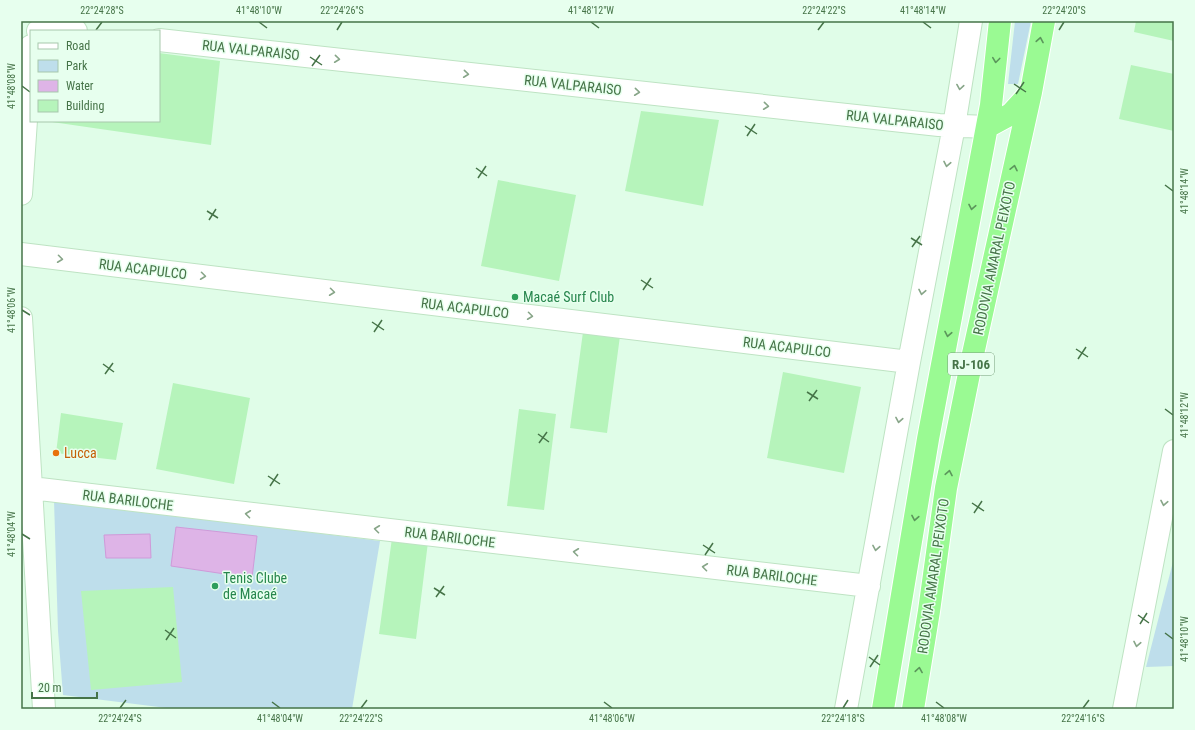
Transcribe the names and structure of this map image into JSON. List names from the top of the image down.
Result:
{
  "streets": {
    "highway": ["RODOVIA AMARAL PEIXOTO", "RJ-106"],
    "street": ["RUA VALPARAISO", "RUA ACAPULCO", "RUA BARILOCHE"]
  },
  "crossings": [
    ["RUA VALPARAISO", "RODOVIA AMARAL PEIXOTO"]
  ],
  "one_way": ["RUA VALPARAISO", "RUA ACAPULCO", "RUA BARILOCHE"],
  "places": ["Macaé Surf Club", "Lucca", "Tenis Clube de Macaé"],
  "legend": [
    "Road",
    "Park",
    "Water",
    "Building"
  ],
  "scale_bar": "20 m",
  "coordinates": [
    "22°24'28\"S",
    "41°48'10\"W",
    "22°24'26\"S",
    "41°48'12\"W",
    "22°24'22\"S",
    "41°48'14\"W",
    "22°24'20\"S",
    "41°48'08\"W",
    "41°48'06\"W",
    "41°48'04\"W",
    "22°24'24\"S",
    "22°24'18\"S",
    "22°24'16\"S"
  ]
}
